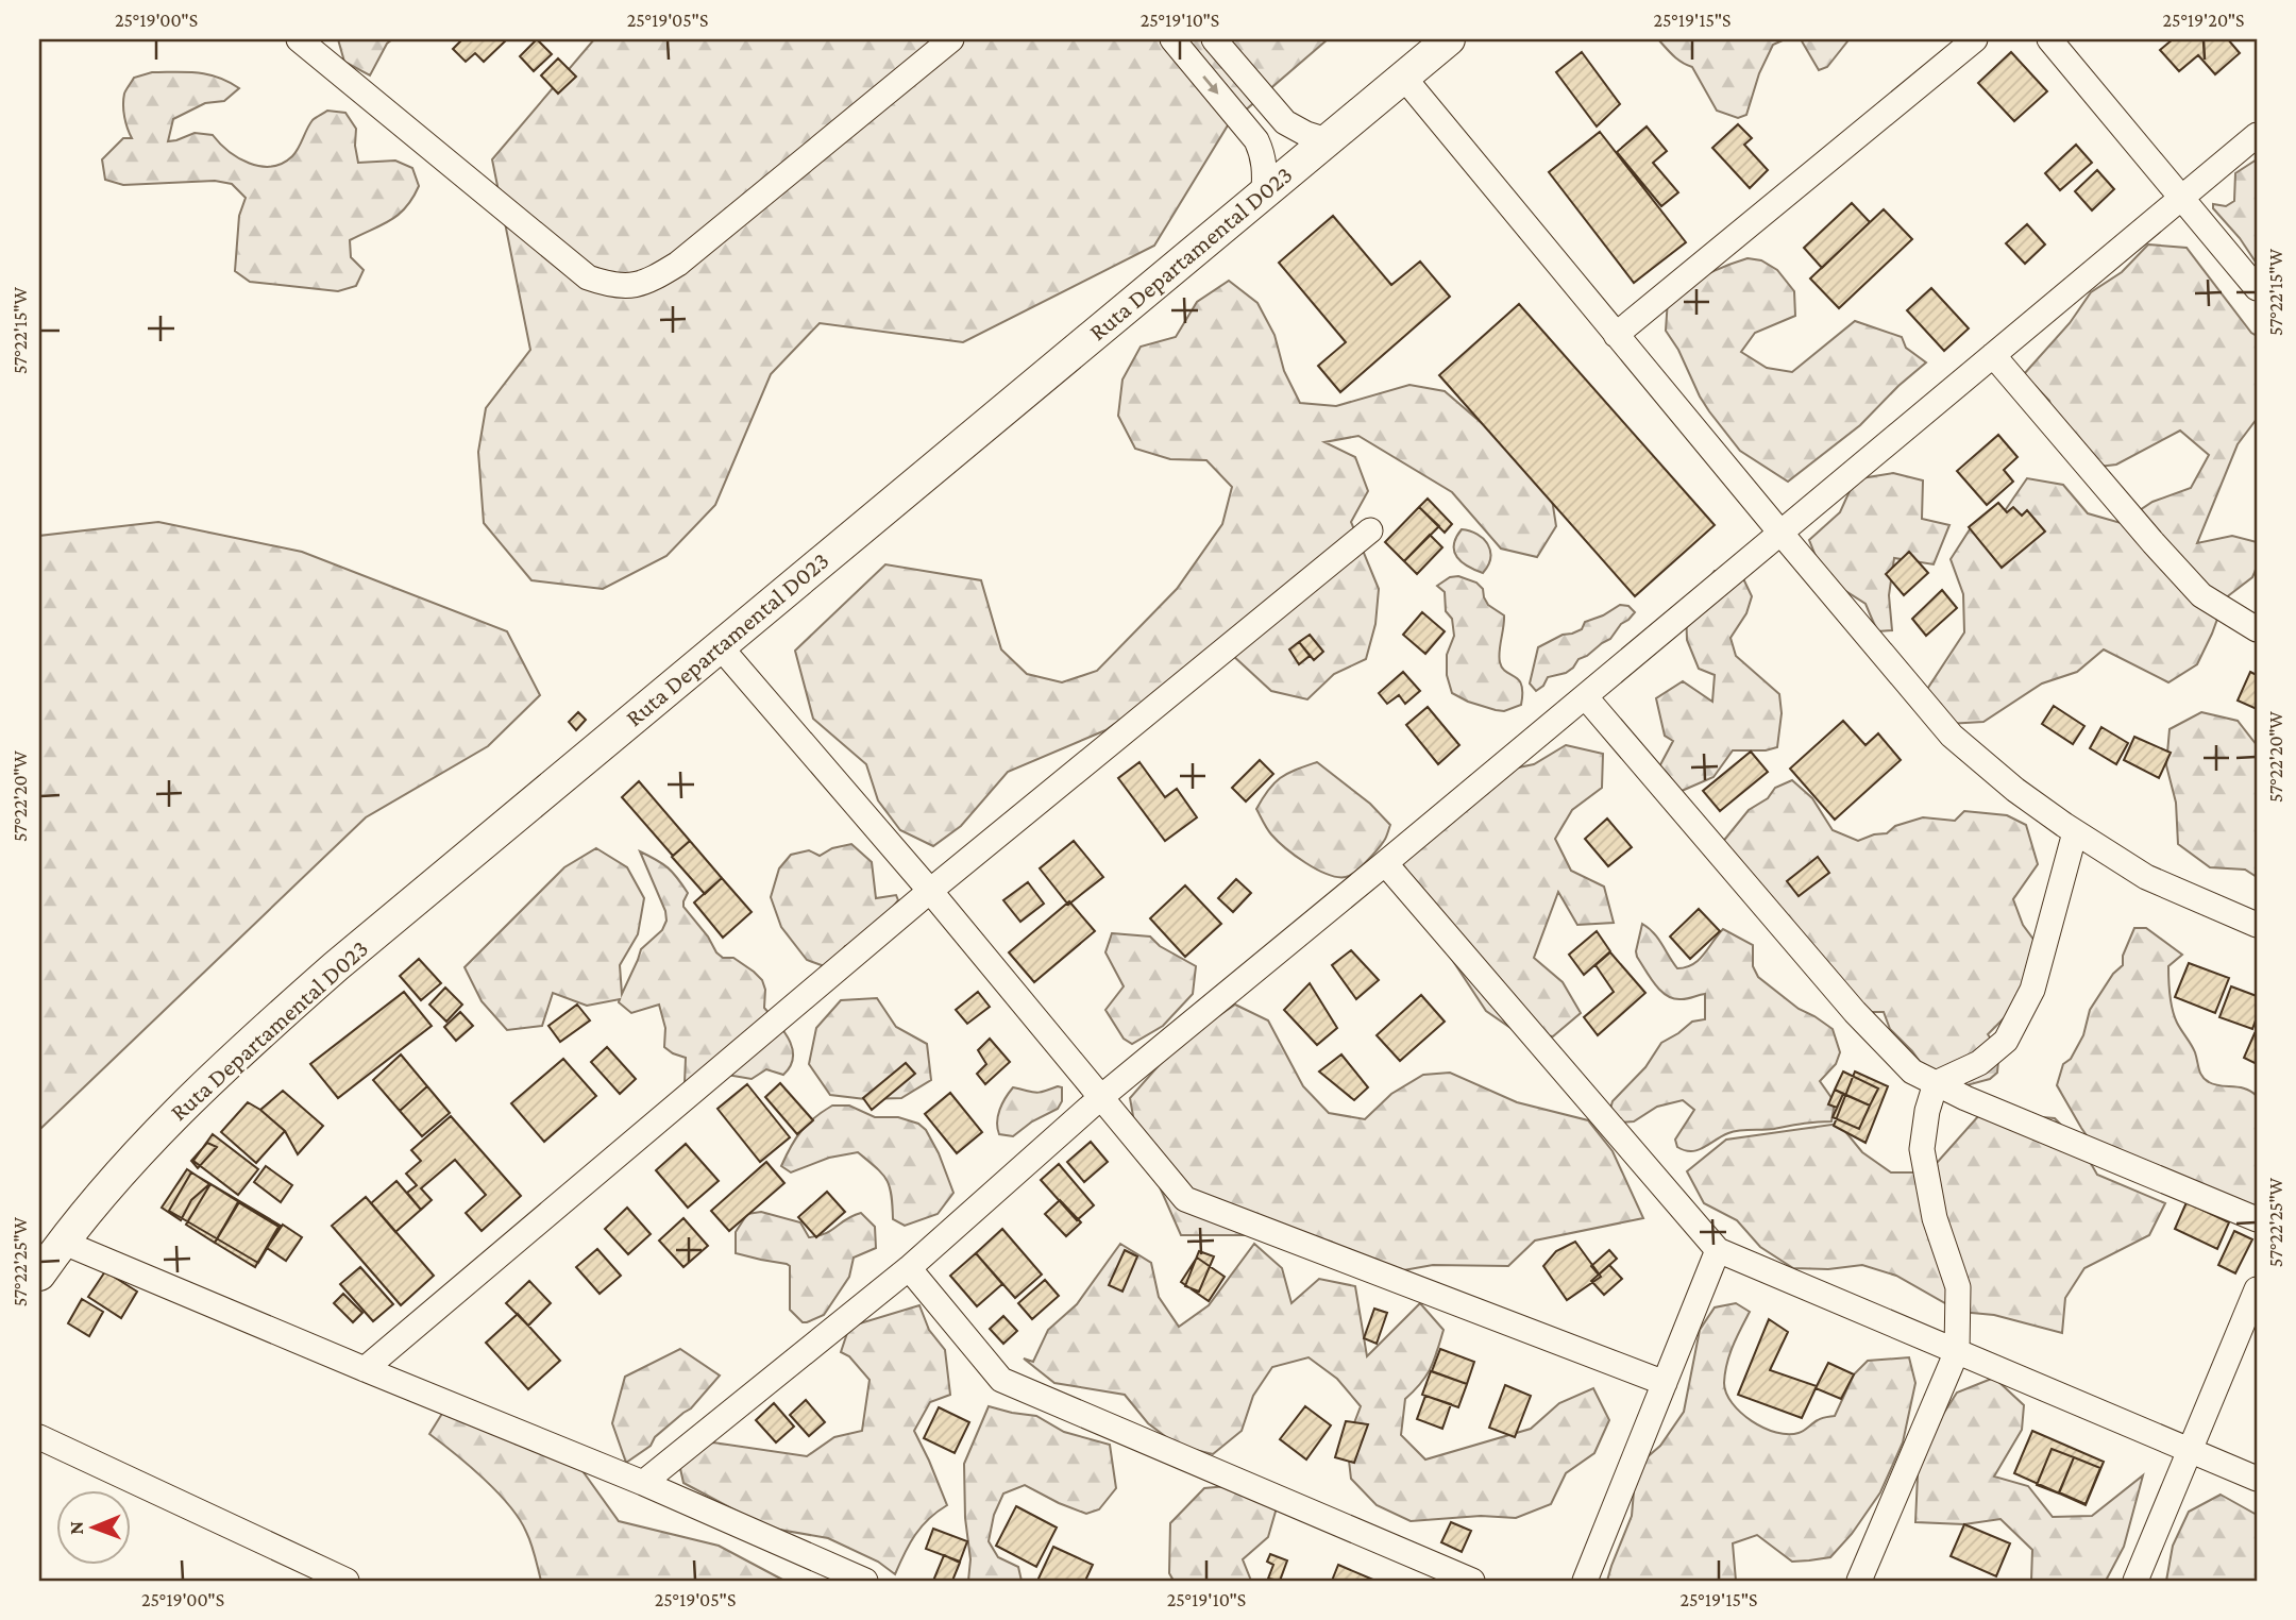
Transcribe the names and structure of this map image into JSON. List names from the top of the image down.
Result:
{
  "streets": {
    "main road": ["Ruta Departamental D023"]
  },
  "north": "left",
  "coordinates": [
    "25°19'00\"S",
    "25°19'05\"S",
    "25°19'10\"S",
    "25°19'15\"S",
    "25°19'20\"S",
    "57°22'15\"W",
    "57°22'20\"W",
    "57°22'25\"W"
  ]
}
